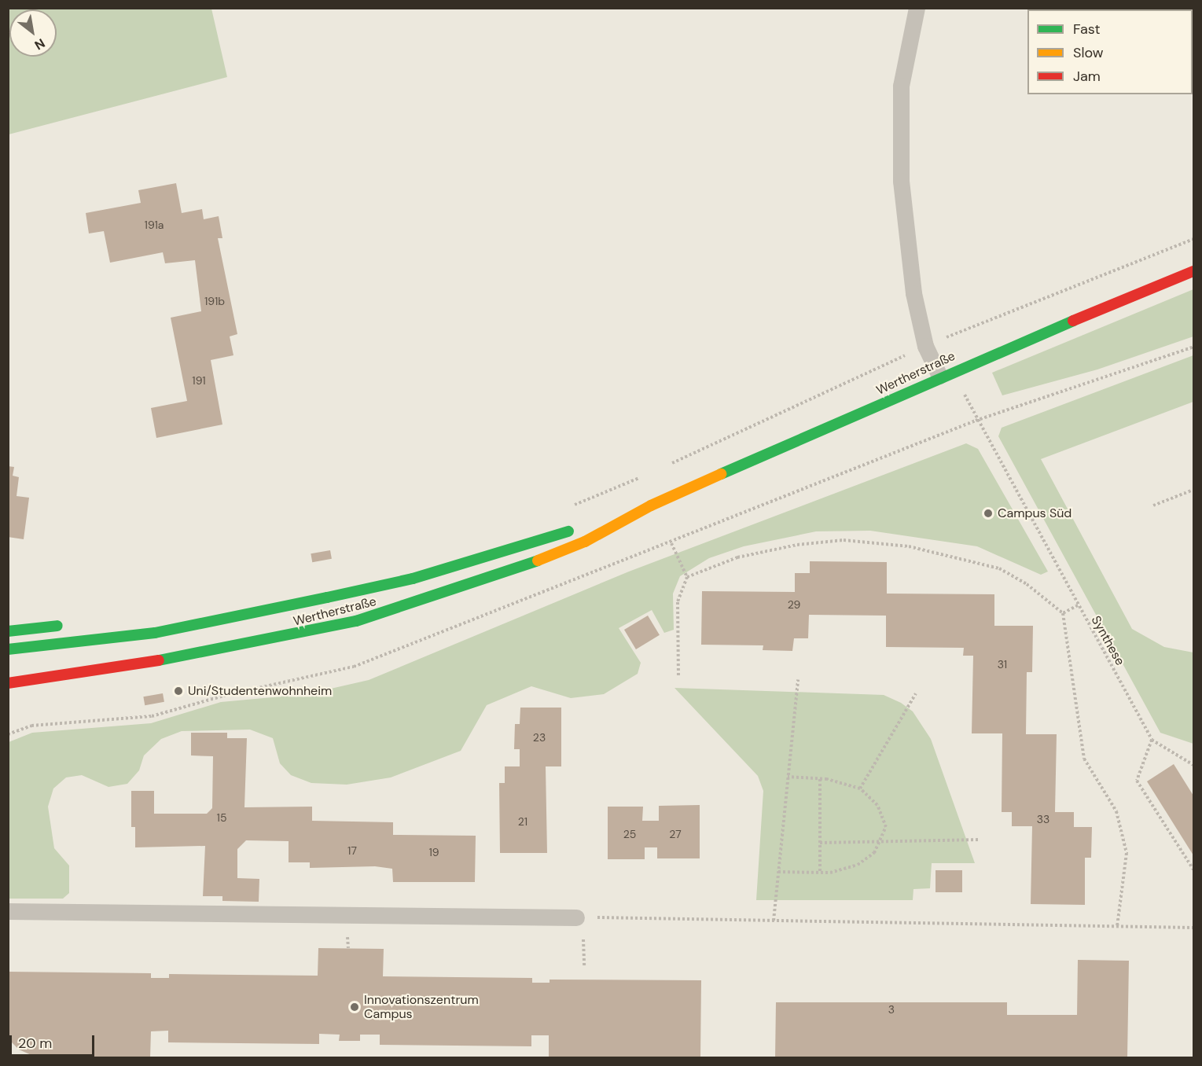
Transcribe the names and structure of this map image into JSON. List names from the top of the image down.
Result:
{
  "streets": {
    "main road": ["Wertherstraße"],
    "path": ["Synthese"]
  },
  "places": ["Campus Süd", "Uni/Studentenwohnheim", "Innovationszentrum Campus"],
  "house_numbers": [
    "191a",
    "191b",
    "191",
    "29",
    "31",
    "23",
    "15",
    "33",
    "21",
    "25",
    "27",
    "17",
    "19",
    "3"
  ],
  "legend": ["Fast", "Slow", "Jam"],
  "scale_bar": "20 m",
  "north": "bottom right"
}
